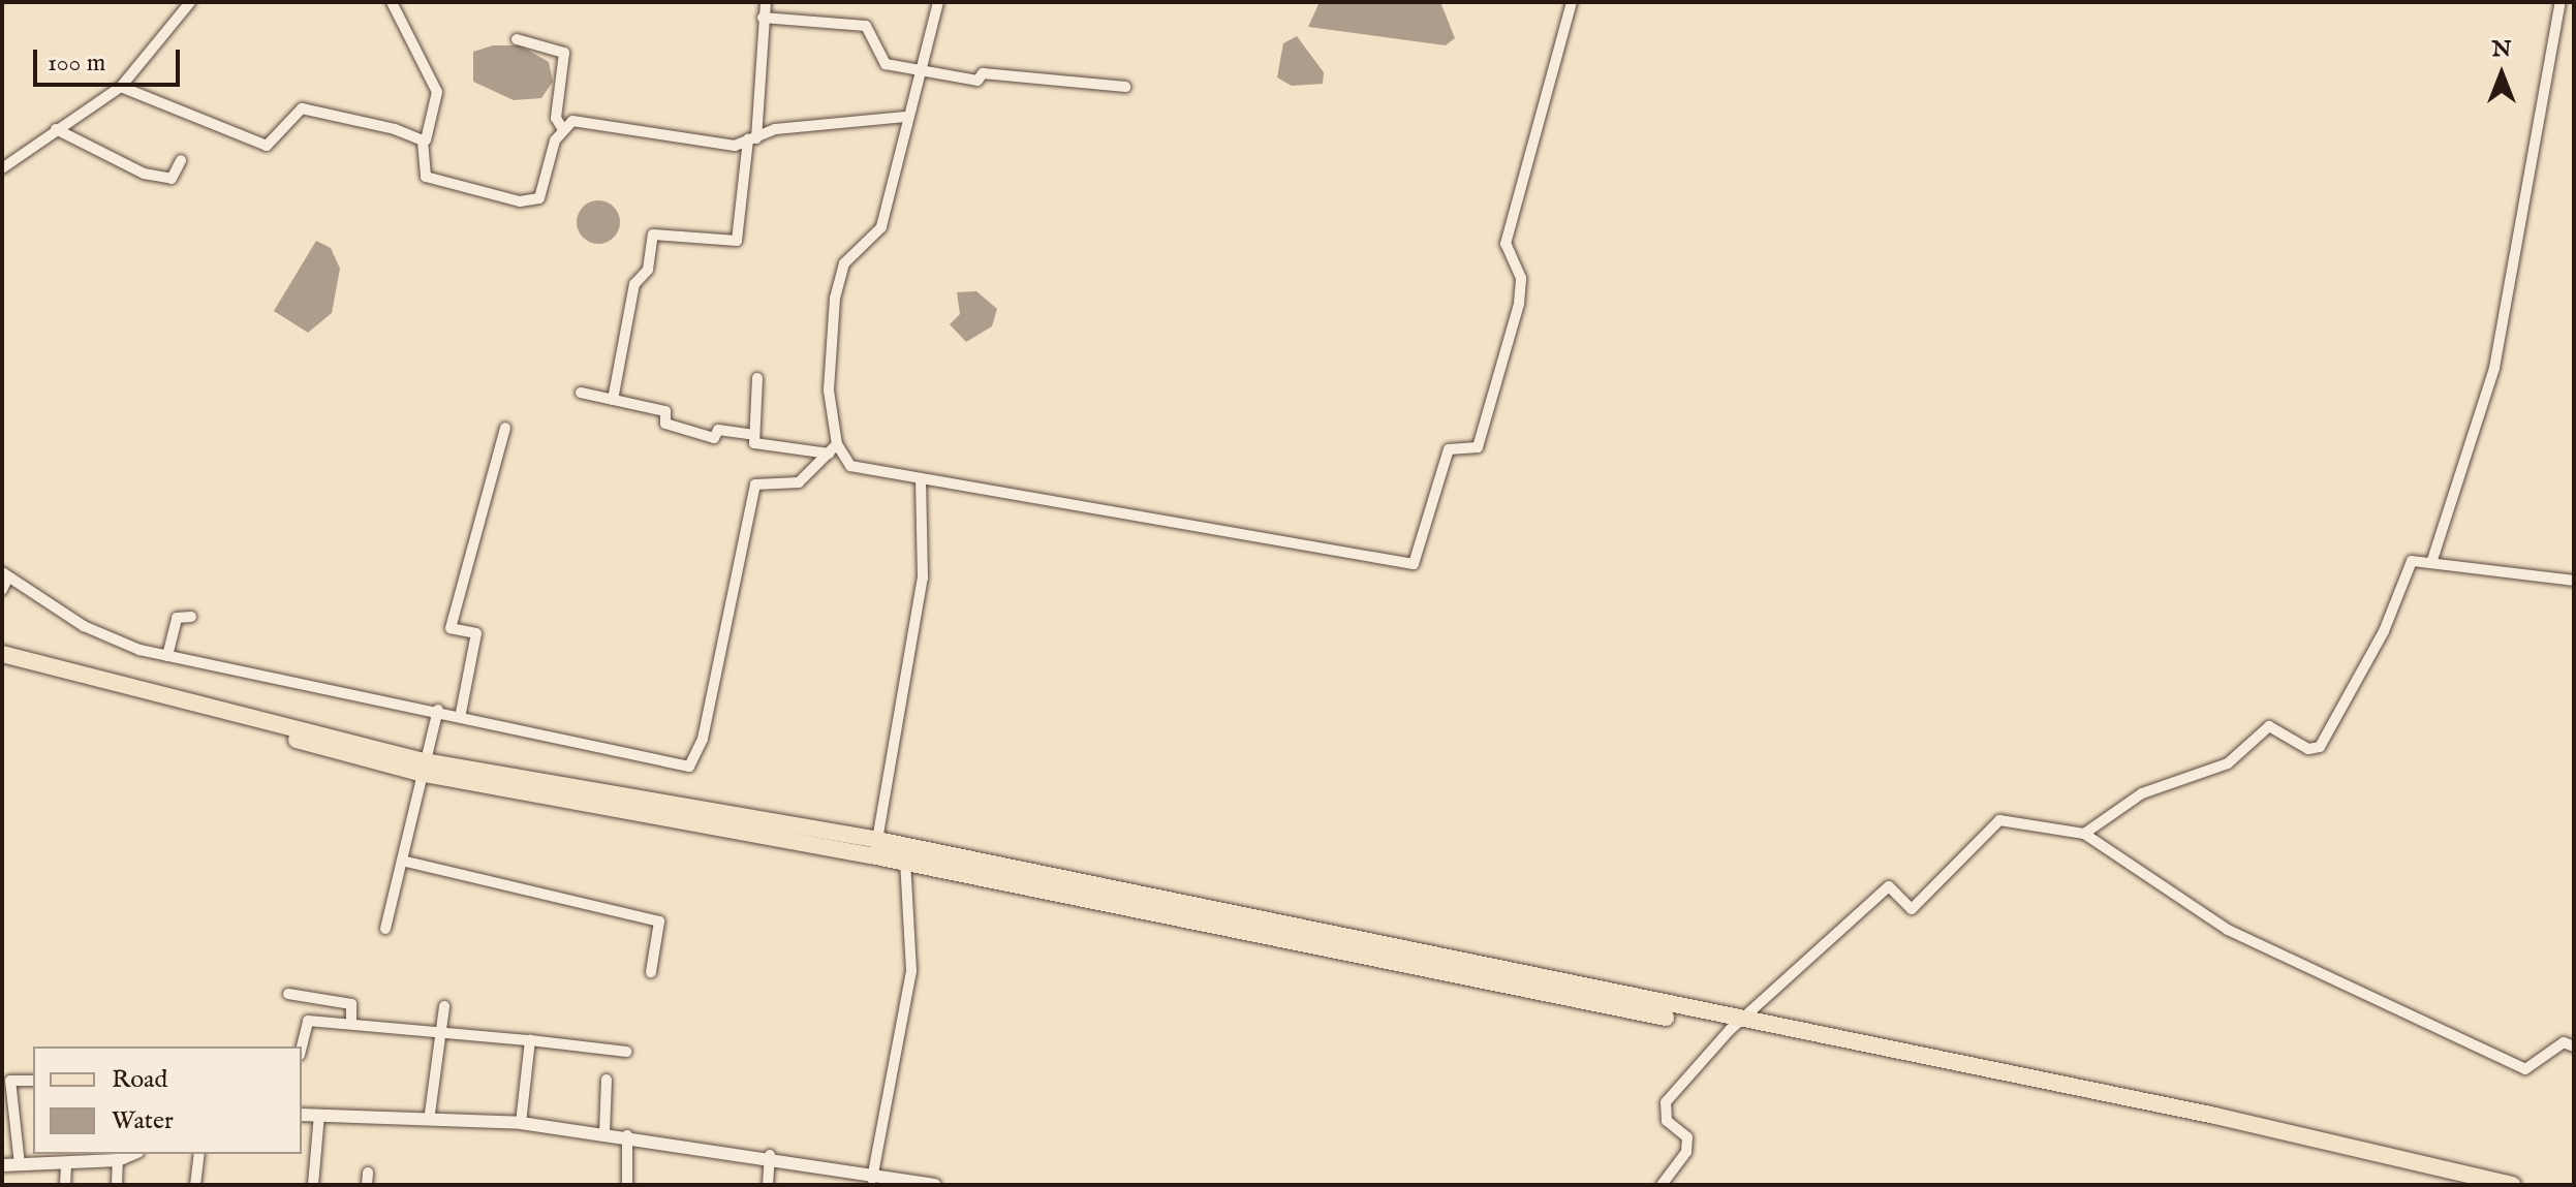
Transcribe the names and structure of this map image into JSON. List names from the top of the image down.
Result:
{
  "legend": ["Road", "Water"],
  "scale_bar": "100 m",
  "north": "top"
}
